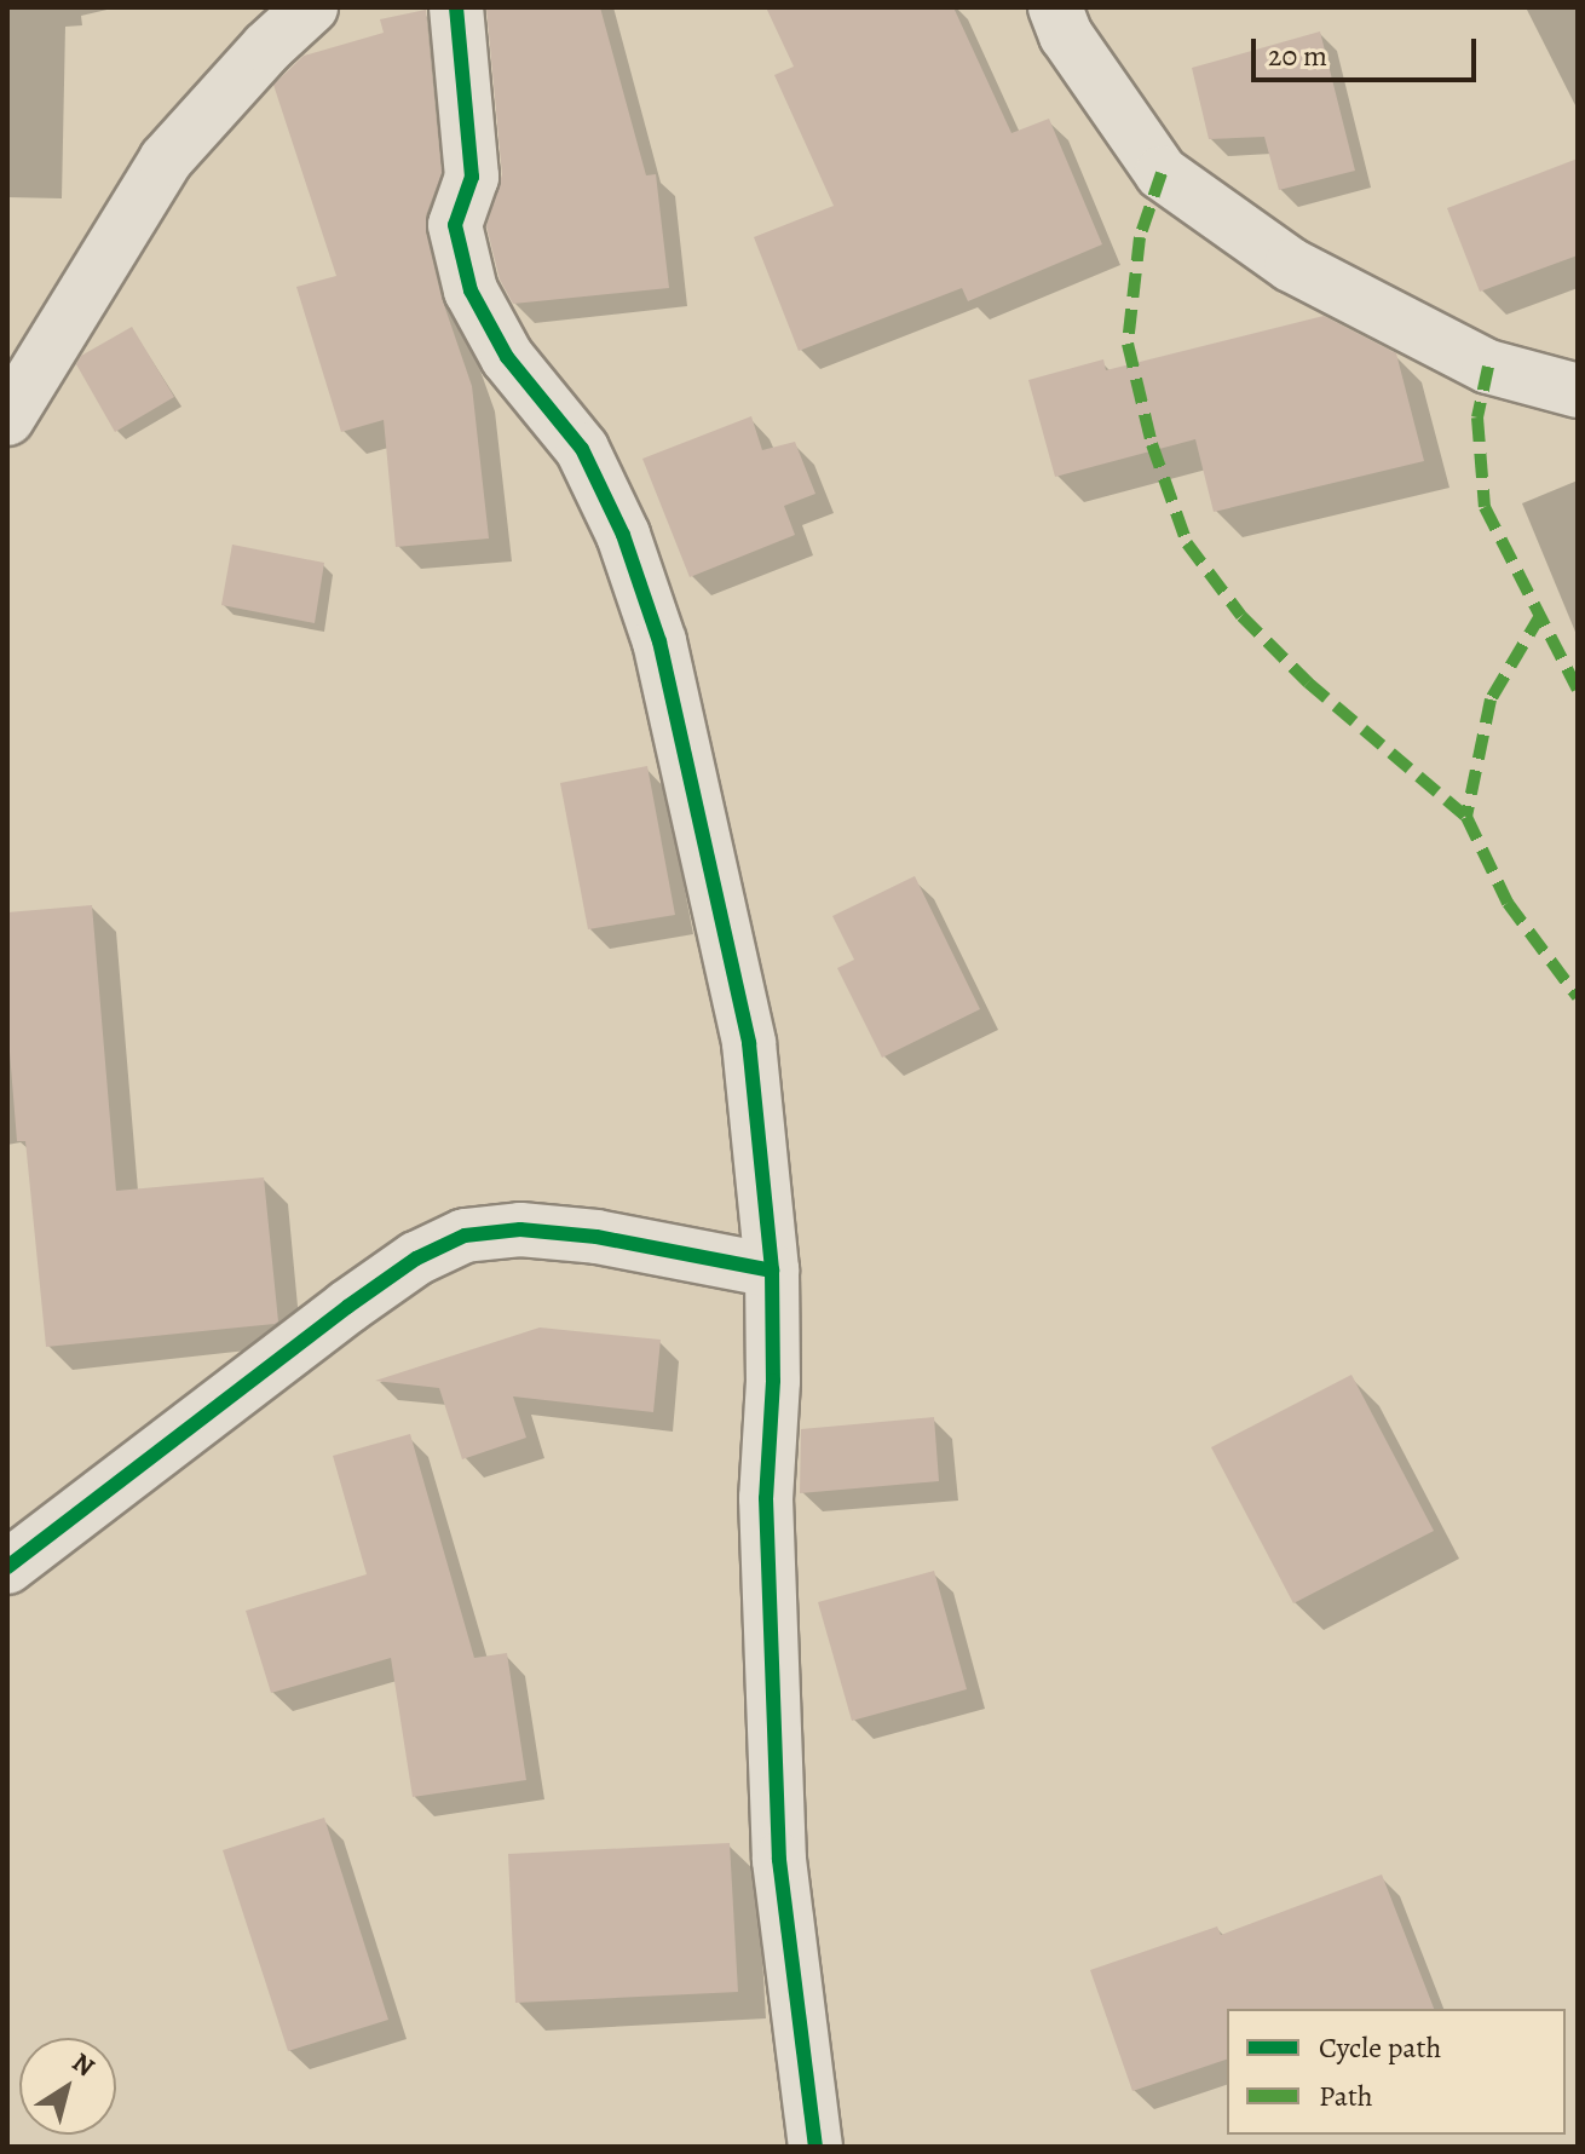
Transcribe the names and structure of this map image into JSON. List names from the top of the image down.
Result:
{
  "legend": ["Cycle path", "Path"],
  "scale_bar": "20 m",
  "north": "top right"
}
